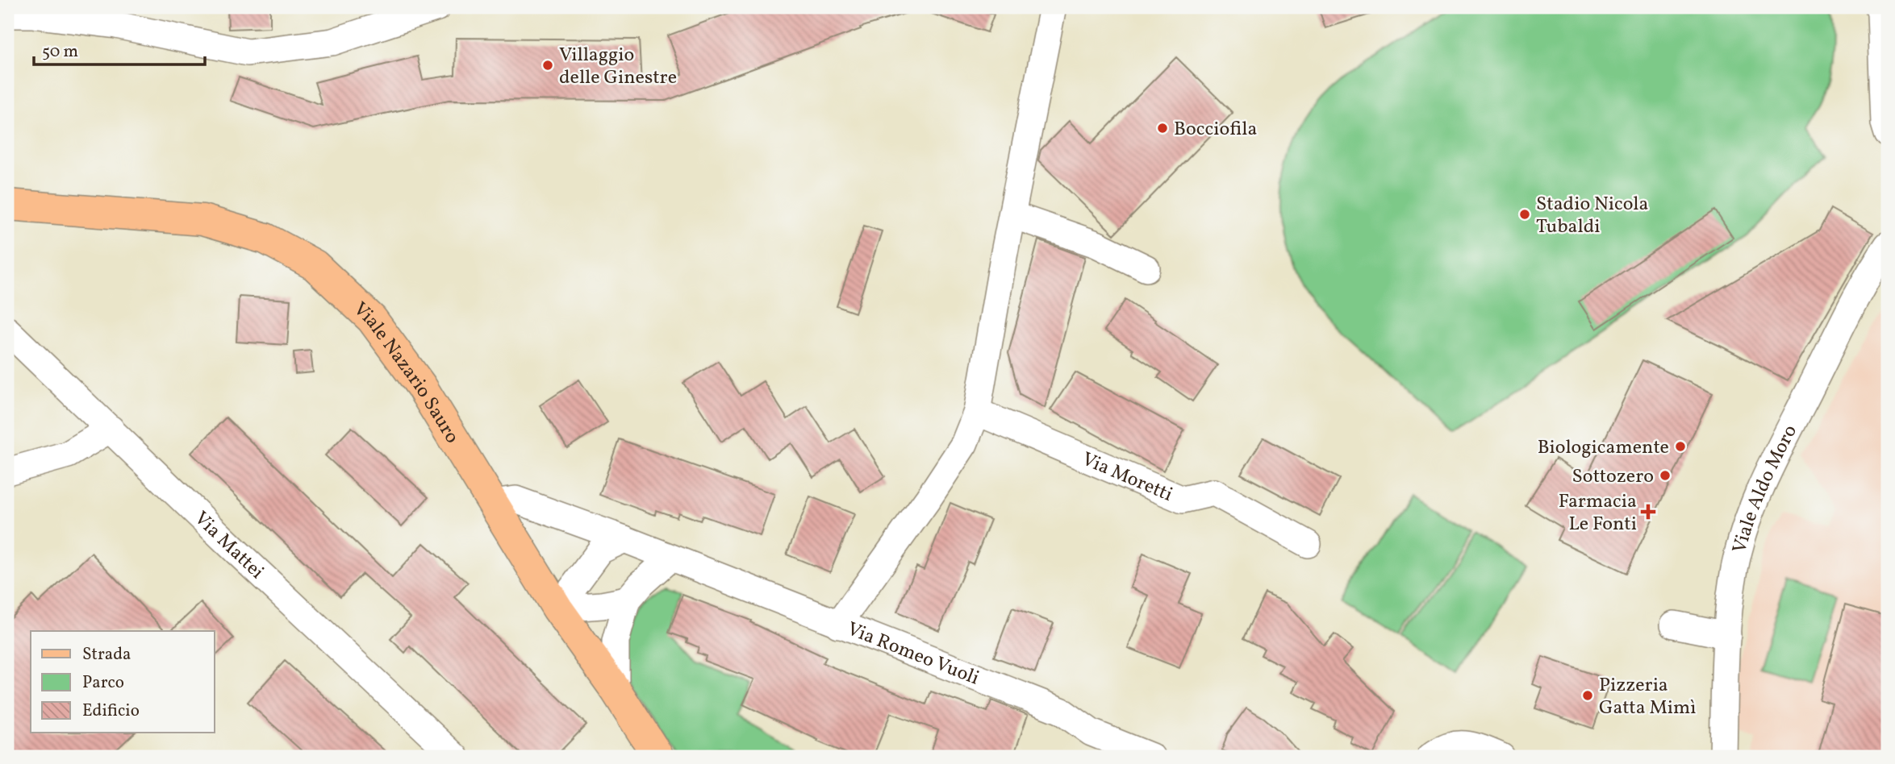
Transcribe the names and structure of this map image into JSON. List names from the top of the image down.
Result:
{
  "streets": {
    "main road": ["Viale Nazario Sauro"],
    "street": [
      "Via Moretti",
      "Viale Aldo Moro",
      "Via Mattei",
      "Via Romeo Vuoli"
    ]
  },
  "crossings": [
    ["Viale Nazario Sauro", "Via Romeo Vuoli"]
  ],
  "places": {
    "other": [
      "Villaggio delle Ginestre",
      "Bocciofila",
      "Stadio Nicola Tubaldi",
      "Biologicamente",
      "Sottozero",
      "Pizzeria Gatta Mimì"
    ],
    "health": ["Farmacia Le Fonti"]
  },
  "legend": ["Strada", "Parco", "Edificio"],
  "scale_bar": "50 m"
}
